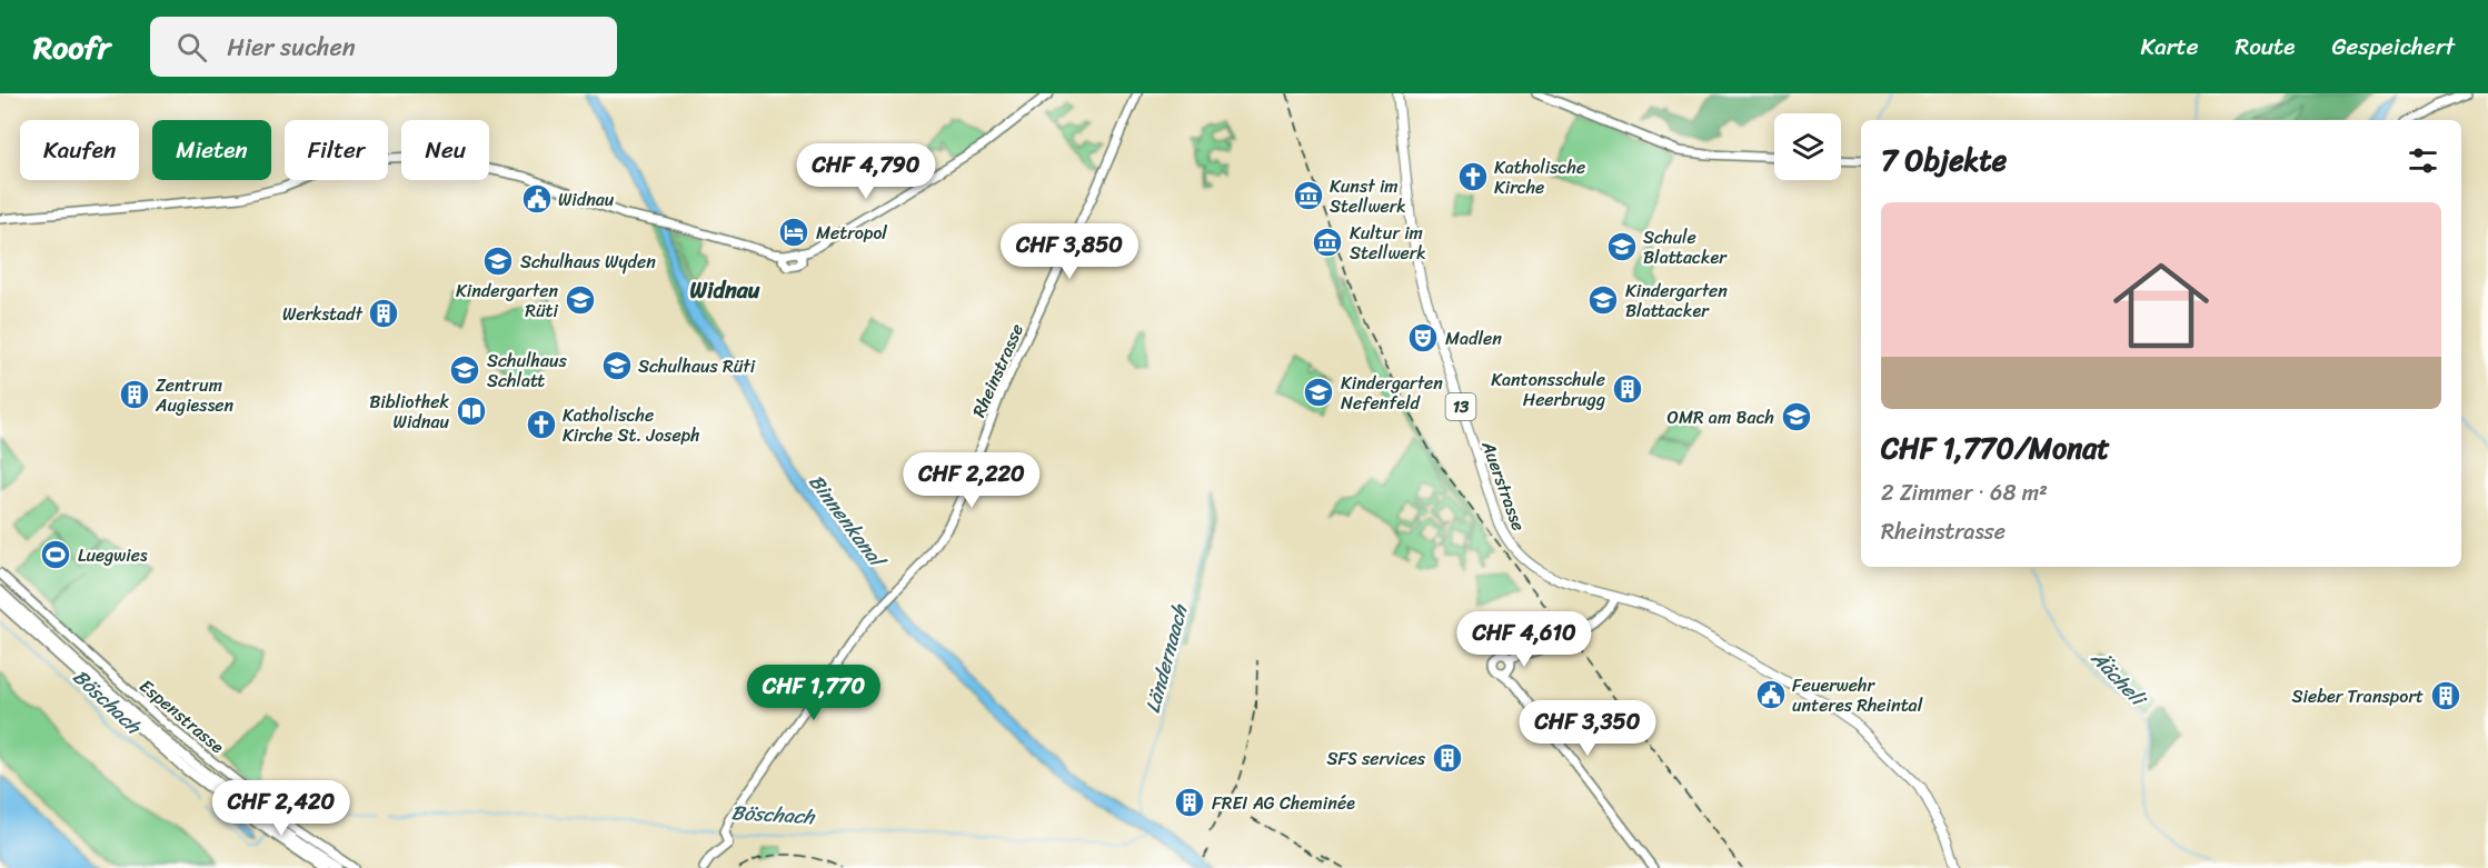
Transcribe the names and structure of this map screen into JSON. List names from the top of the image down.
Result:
{
  "streets": {
    "main road": ["13", "Auerstrasse"],
    "street": ["Rheinstrasse", "Espenstrasse"]
  },
  "districts": ["Widnau"],
  "water": [
    "Binnenkanal",
    "Ländernaach",
    "Äächeli",
    "Böschach"
  ],
  "places": {
    "church": ["Katholische Kirche", "Katholische Kirche St. Joseph"],
    "museum": ["Kunst im Stellwerk", "Kultur im Stellwerk"],
    "public building": ["Widnau", "Feuerwehr unteres Rheintal"],
    "hotel": ["Metropol"],
    "school or university": [
      "Schule Blattacker",
      "Schulhaus Wyden",
      "Kindergarten Rüti",
      "Kindergarten Blattacker",
      "Schulhaus Rüti",
      "Schulhaus Schlatt",
      "Kindergarten Nefenfeld",
      "OMR am Bach"
    ],
    "building": [
      "Werkstadt",
      "Kantonsschule Heerbrugg",
      "Zentrum Augiessen",
      "Sieber Transport",
      "SFS services",
      "FREI AG Cheminée"
    ],
    "theatre": ["Madlen"],
    "library": ["Bibliothek Widnau"],
    "sports": ["Luegwies"]
  },
  "page": {
    "header": "Roofr",
    "search": "Hier suchen",
    "nav": ["Karte", "Route", "Gespeichert"],
    "chip": [
      "Kaufen",
      "Mieten",
      "Filter",
      "Neu"
    ],
    "heading": "7 Objekte",
    "price": [
      "CHF 4,790",
      "CHF 3,850",
      "CHF 2,220",
      "CHF 4,610",
      "CHF 1,770",
      "CHF 3,350",
      "CHF 2,420"
    ],
    "list": [
      {
        "name": "CHF 1,770/Monat",
        "note": "2 Zimmer · 68 m² · Rheinstrasse"
      }
    ]
  }
}
